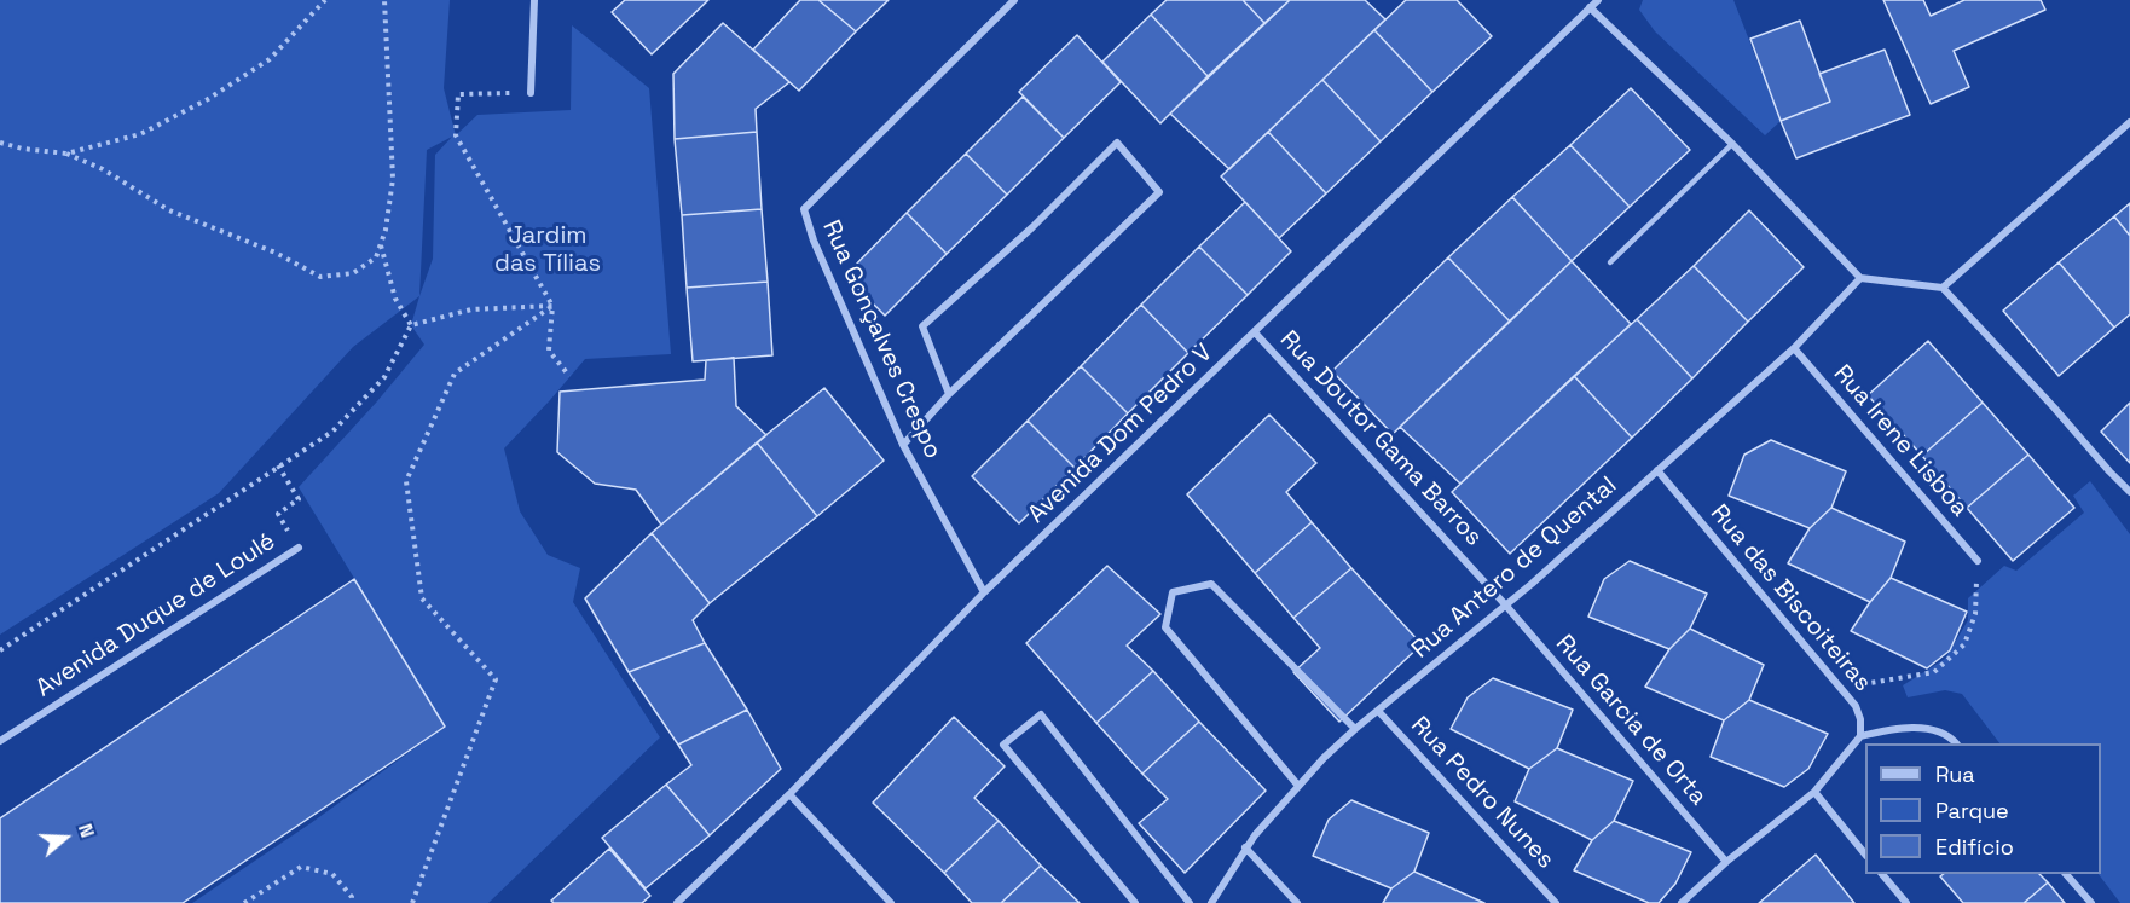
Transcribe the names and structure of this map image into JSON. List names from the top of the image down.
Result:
{
  "streets": {
    "street": [
      "Rua Gonçalves Crespo",
      "Avenida Dom Pedro V",
      "Rua Doutor Gama Barros",
      "Rua Irene Lisboa",
      "Rua Antero de Quental",
      "Rua das Biscoiteiras",
      "Avenida Duque de Loulé",
      "Rua Garcia de Orta",
      "Rua Pedro Nunes"
    ]
  },
  "crossings": [
    ["Rua Gonçalves Crespo", "Avenida Dom Pedro V"],
    ["Avenida Dom Pedro V", "Rua Doutor Gama Barros"],
    ["Rua Doutor Gama Barros", "Rua Antero de Quental"],
    ["Rua Doutor Gama Barros", "Rua Garcia de Orta"],
    ["Rua Irene Lisboa", "Rua Antero de Quental"],
    ["Rua Antero de Quental", "Rua das Biscoiteiras"],
    ["Rua Antero de Quental", "Rua Garcia de Orta"],
    ["Rua Antero de Quental", "Rua Pedro Nunes"]
  ],
  "parks": ["Jardim das Tílias"],
  "legend": ["Rua", "Parque", "Edifício"],
  "north": "right"
}
